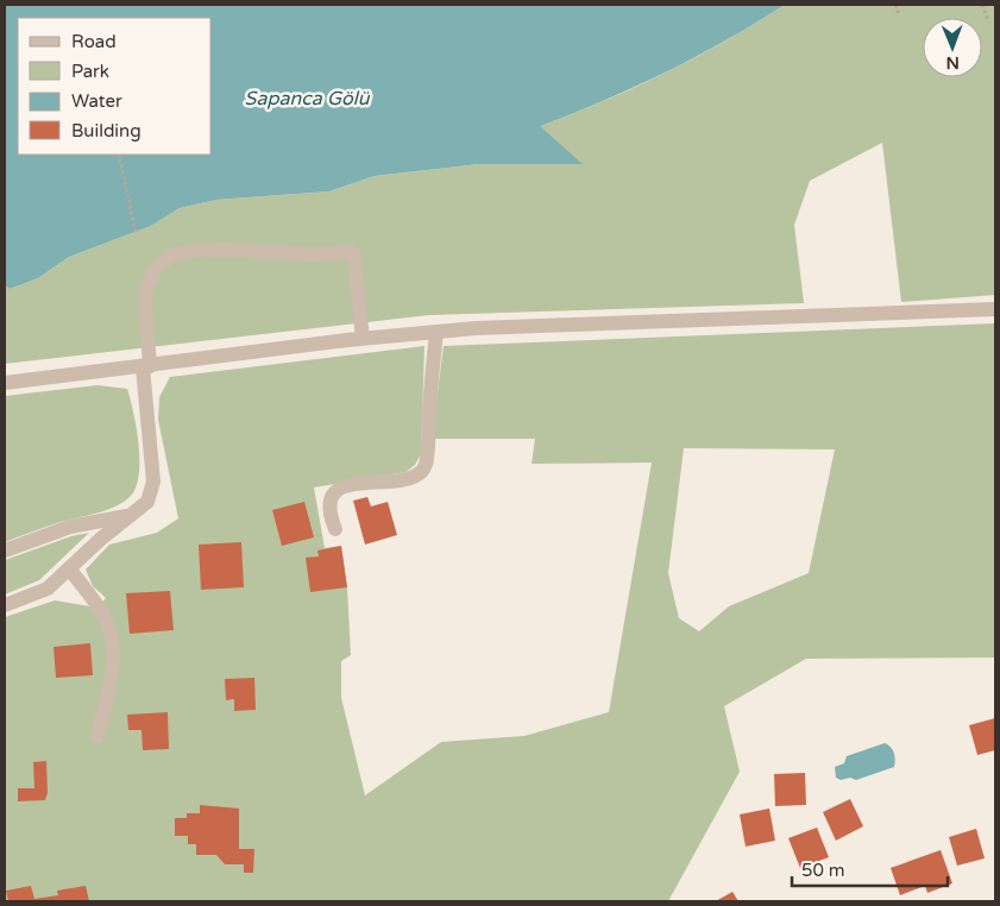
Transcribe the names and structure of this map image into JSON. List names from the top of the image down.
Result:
{
  "water": ["Sapanca Gölü"],
  "legend": [
    "Road",
    "Park",
    "Water",
    "Building"
  ],
  "scale_bar": "50 m",
  "north": "bottom"
}
